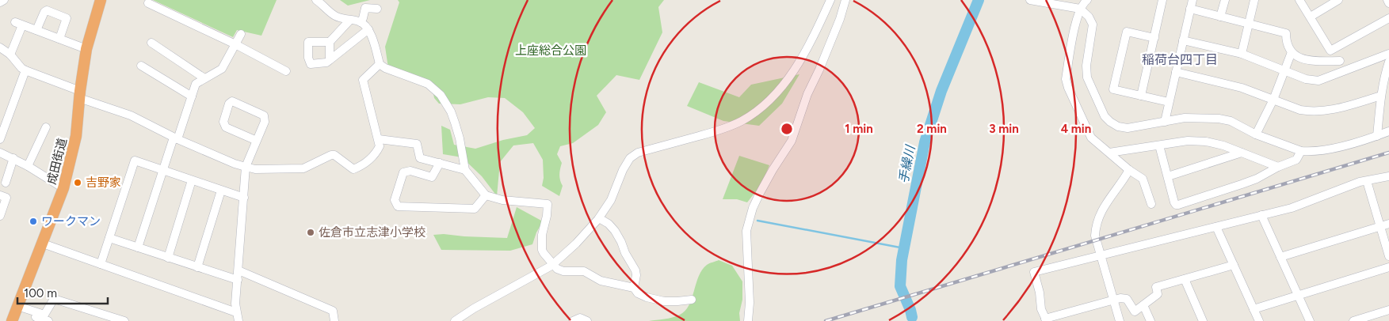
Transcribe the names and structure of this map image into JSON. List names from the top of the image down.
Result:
{
  "streets": {
    "highway": ["成田街道"]
  },
  "districts": ["稲荷台四丁目"],
  "water": ["手繰川"],
  "parks": ["上座総合公園"],
  "places": ["吉野家", "ワークマン", "佐倉市立志津小学校"],
  "scale_bar": "100 m",
  "rings": [
    "1 min",
    "2 min",
    "3 min",
    "4 min"
  ]
}
